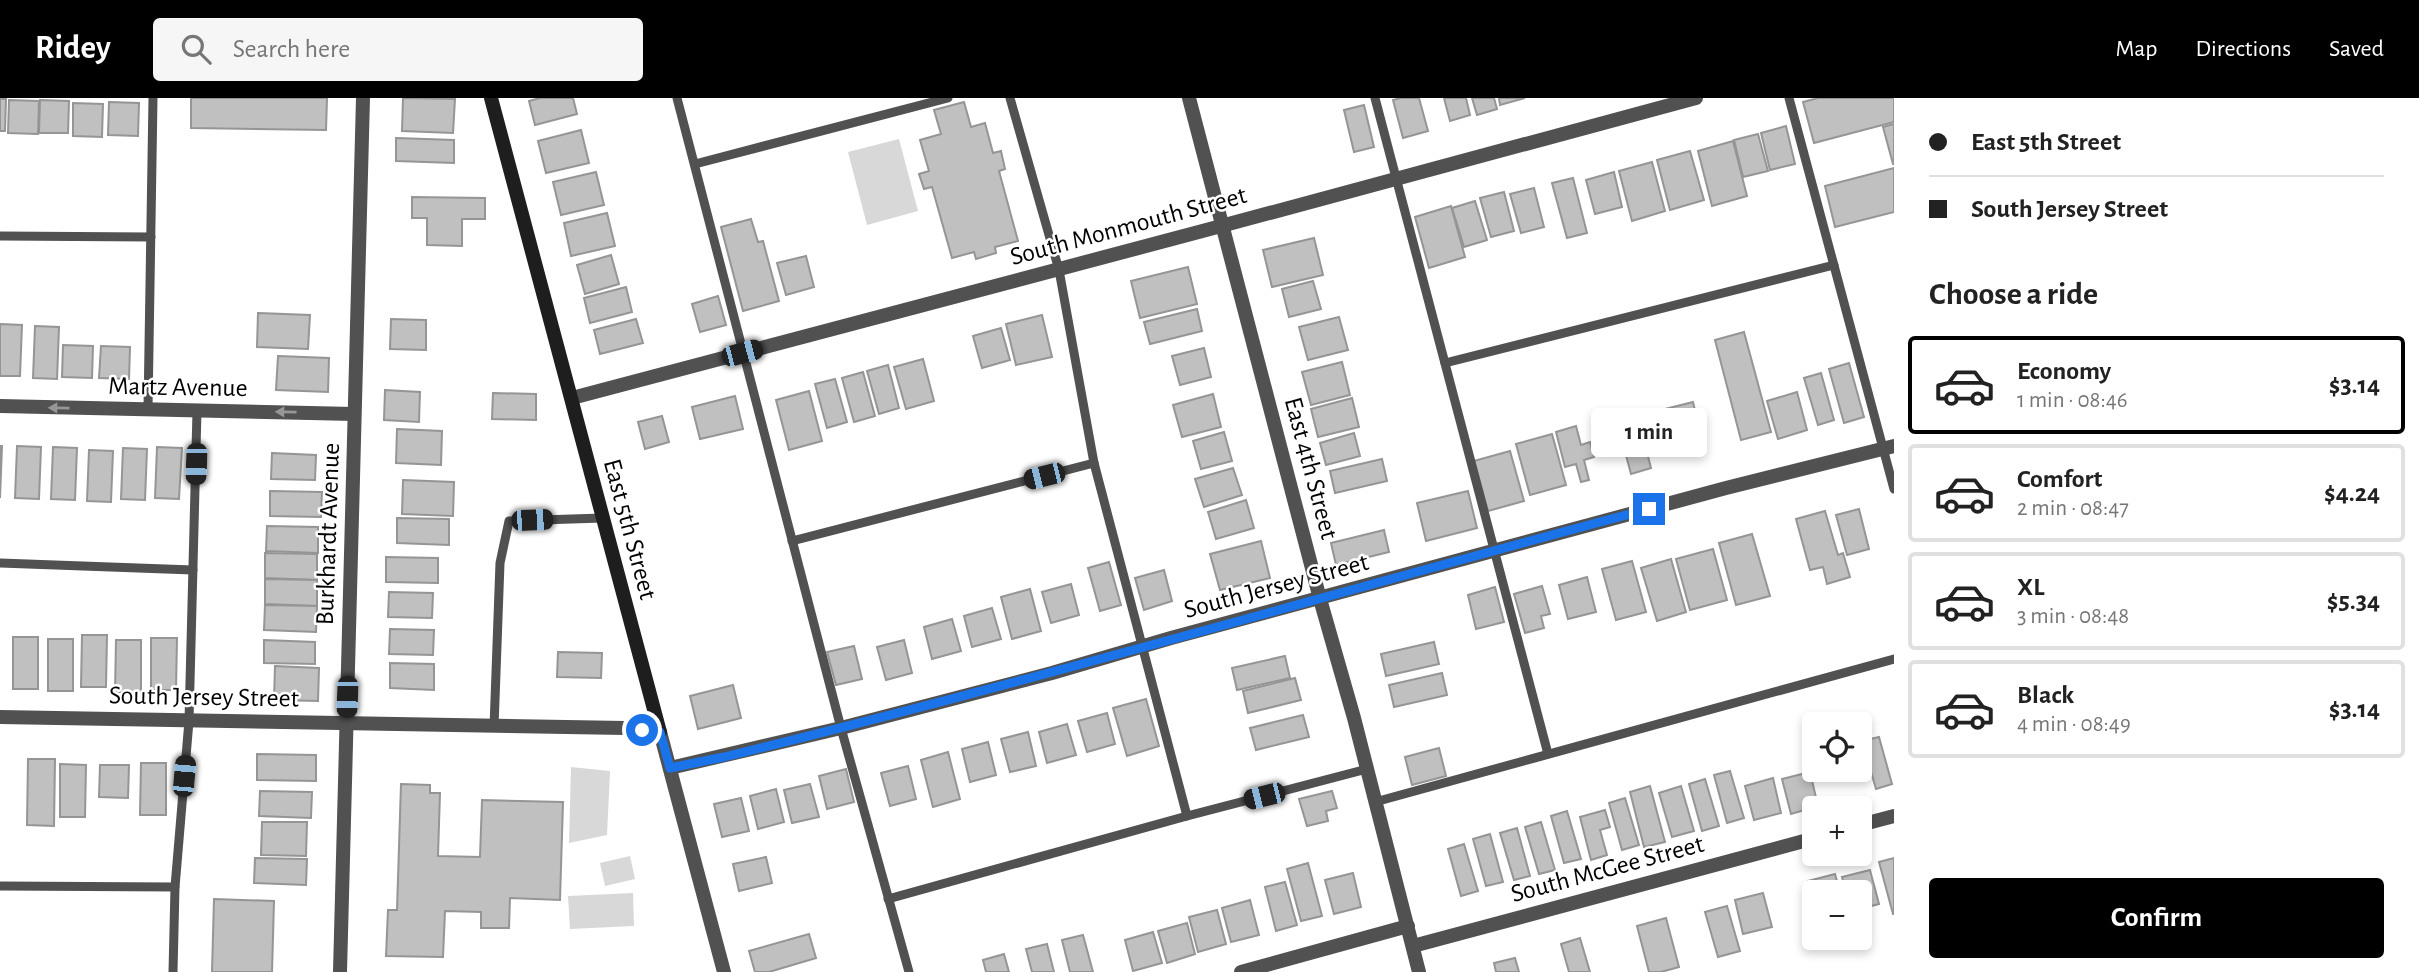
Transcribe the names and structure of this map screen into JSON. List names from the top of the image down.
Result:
{
  "streets": {
    "street": [
      "South Monmouth Street",
      "Martz Avenue",
      "East 4th Street",
      "East 5th Street",
      "Burkhardt Avenue",
      "South Jersey Street",
      "South McGee Street"
    ]
  },
  "crossings": [
    ["South Monmouth Street", "East 4th Street"],
    ["South Monmouth Street", "East 5th Street"],
    ["Martz Avenue", "Burkhardt Avenue"],
    ["East 4th Street", "South Jersey Street"],
    ["East 4th Street", "South McGee Street"],
    ["East 5th Street", "South Jersey Street"],
    ["Burkhardt Avenue", "South Jersey Street"]
  ],
  "one_way": ["Martz Avenue"],
  "page": {
    "header": "Ridey",
    "search": "Search here",
    "nav": ["Map", "Directions", "Saved"],
    "banner": ["East 5th Street", "South Jersey Street"],
    "heading": "Choose a ride",
    "list": [
      {
        "name": "Economy",
        "note": "1 min · 08:46",
        "value": "$3.14"
      },
      {
        "name": "Comfort",
        "note": "2 min · 08:47",
        "value": "$4.24"
      },
      {
        "name": "XL",
        "note": "3 min · 08:48",
        "value": "$5.34"
      },
      {
        "name": "Black",
        "note": "4 min · 08:49",
        "value": "$3.14"
      }
    ],
    "bubble": "1 min",
    "map_buttons": ["+", "−"],
    "buttons": "Confirm"
  }
}
